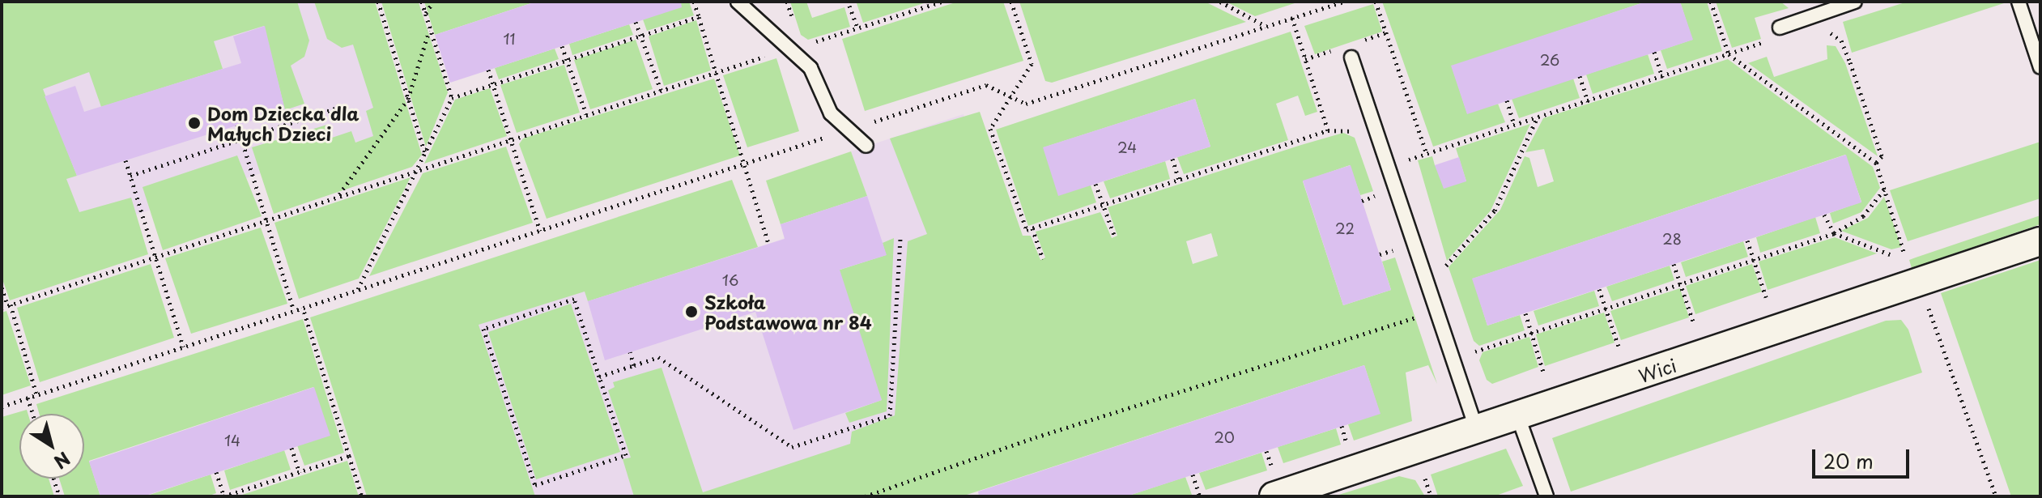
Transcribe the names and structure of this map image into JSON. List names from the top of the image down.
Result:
{
  "streets": {
    "street": ["Wici"]
  },
  "places": ["Dom Dziecka dla Małych Dzieci", "Szkoła Podstawowa nr 84"],
  "house_numbers": [
    "11",
    "26",
    "24",
    "22",
    "28",
    "16",
    "20",
    "14"
  ],
  "scale_bar": "20 m",
  "north": "bottom right"
}
